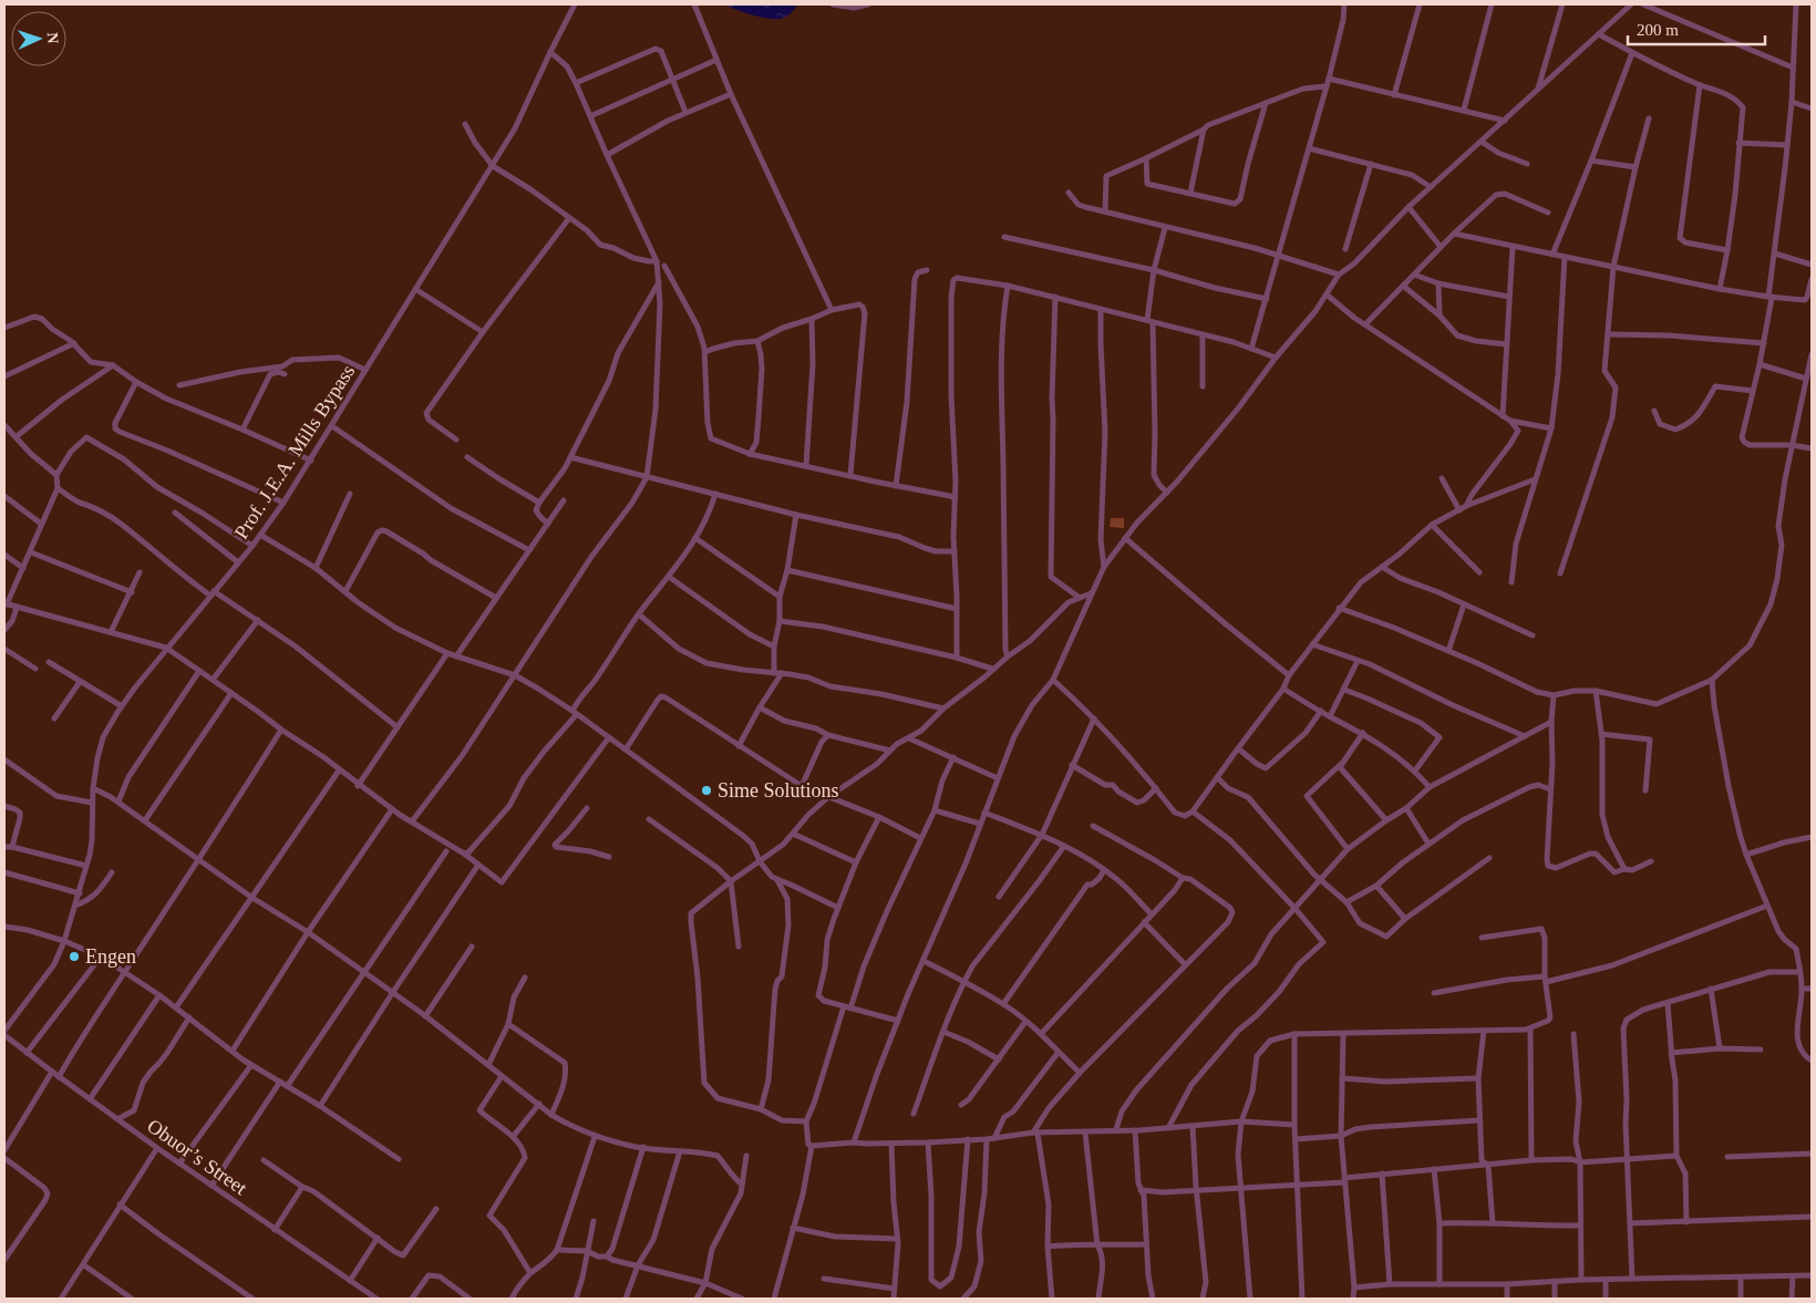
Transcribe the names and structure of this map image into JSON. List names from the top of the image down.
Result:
{
  "streets": {
    "street": ["Prof. J.E.A. Mills Bypass", "Obuor’s Street"]
  },
  "places": ["Sime Solutions", "Engen"],
  "scale_bar": "200 m",
  "north": "right"
}
